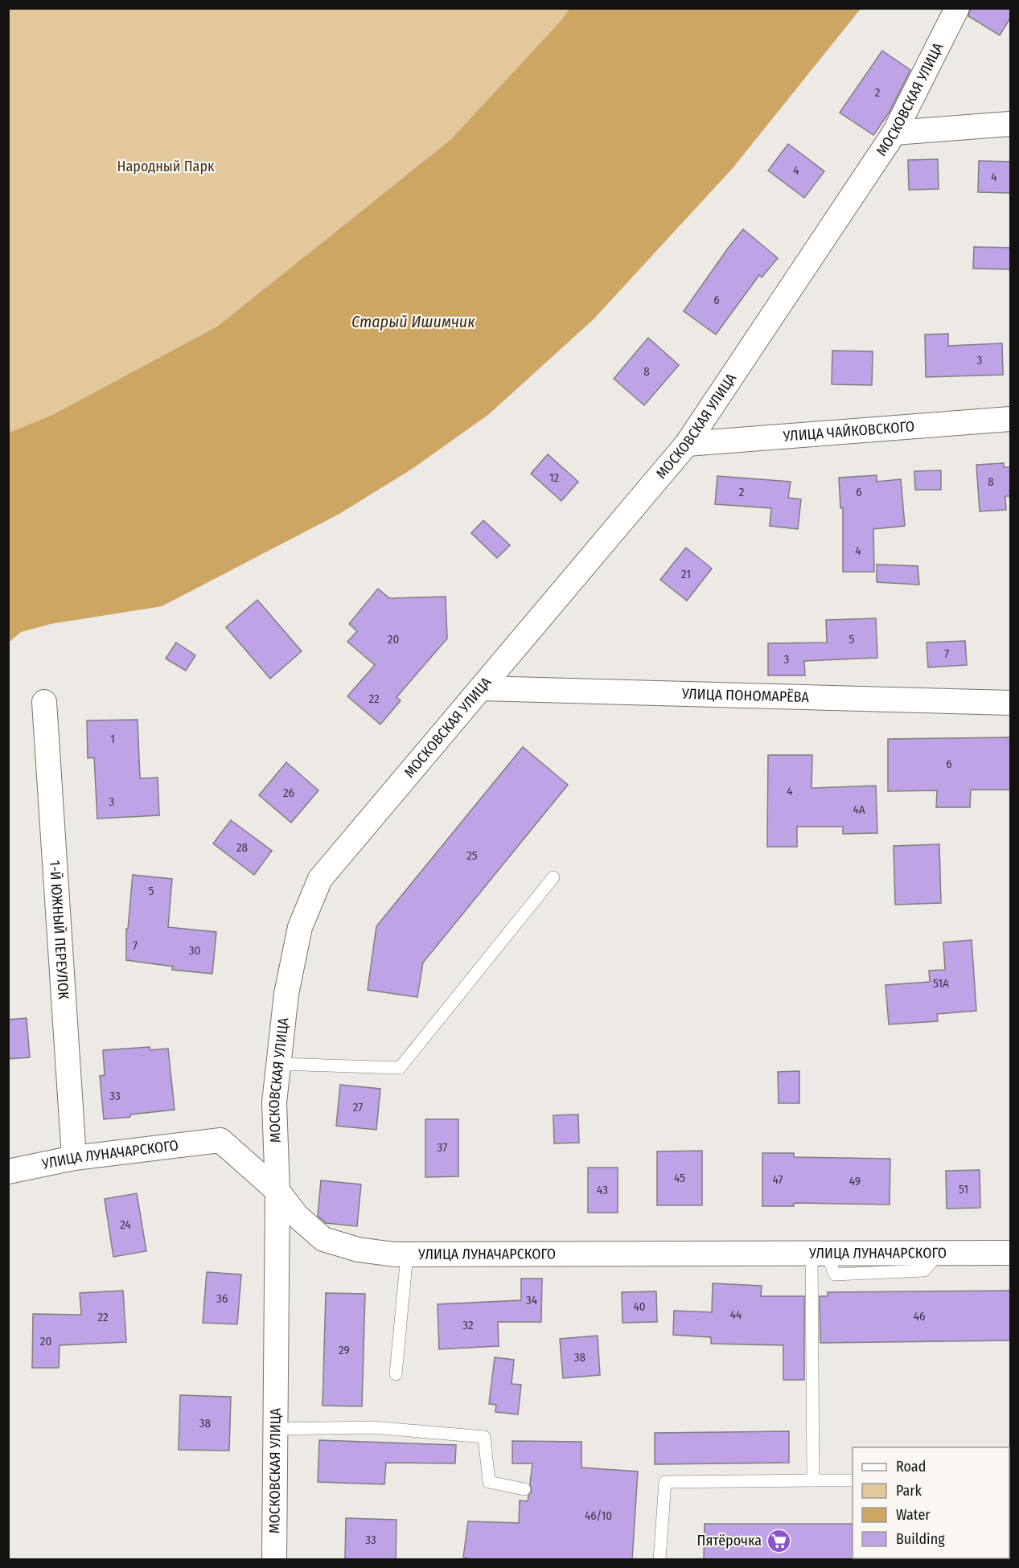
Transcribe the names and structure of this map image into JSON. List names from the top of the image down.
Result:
{
  "streets": {
    "street": [
      "МОСКОВСКАЯ УЛИЦА",
      "УЛИЦА ЧАЙКОВСКОГО",
      "УЛИЦА ПОНОМАРЁВА",
      "1-Й ЮЖНЫЙ ПЕРЕУЛОК",
      "УЛИЦА ЛУНАЧАРСКОГО"
    ]
  },
  "crossings": [
    ["МОСКОВСКАЯ УЛИЦА", "УЛИЦА ЧАЙКОВСКОГО"],
    ["МОСКОВСКАЯ УЛИЦА", "УЛИЦА ПОНОМАРЁВА"],
    ["МОСКОВСКАЯ УЛИЦА", "УЛИЦА ЛУНАЧАРСКОГО"],
    ["1-Й ЮЖНЫЙ ПЕРЕУЛОК", "УЛИЦА ЛУНАЧАРСКОГО"]
  ],
  "water": ["Старый Ишимчик"],
  "parks": ["Народный Парк"],
  "places": {
    "supermarket": ["Пятёрочка"]
  },
  "house_numbers": [
    "2",
    "4",
    "4",
    "6",
    "3",
    "8",
    "12",
    "8",
    "2",
    "6",
    "4",
    "21",
    "20",
    "5",
    "7",
    "3",
    "22",
    "1",
    "6",
    "4",
    "26",
    "3",
    "4А",
    "28",
    "25",
    "5",
    "7",
    "30",
    "51А",
    "33",
    "27",
    "37",
    "45",
    "47",
    "49",
    "51",
    "43",
    "24",
    "36",
    "34",
    "40",
    "44",
    "46",
    "22",
    "32",
    "20",
    "29",
    "38",
    "38",
    "46/10",
    "33"
  ],
  "legend": [
    "Road",
    "Park",
    "Water",
    "Building"
  ]
}
